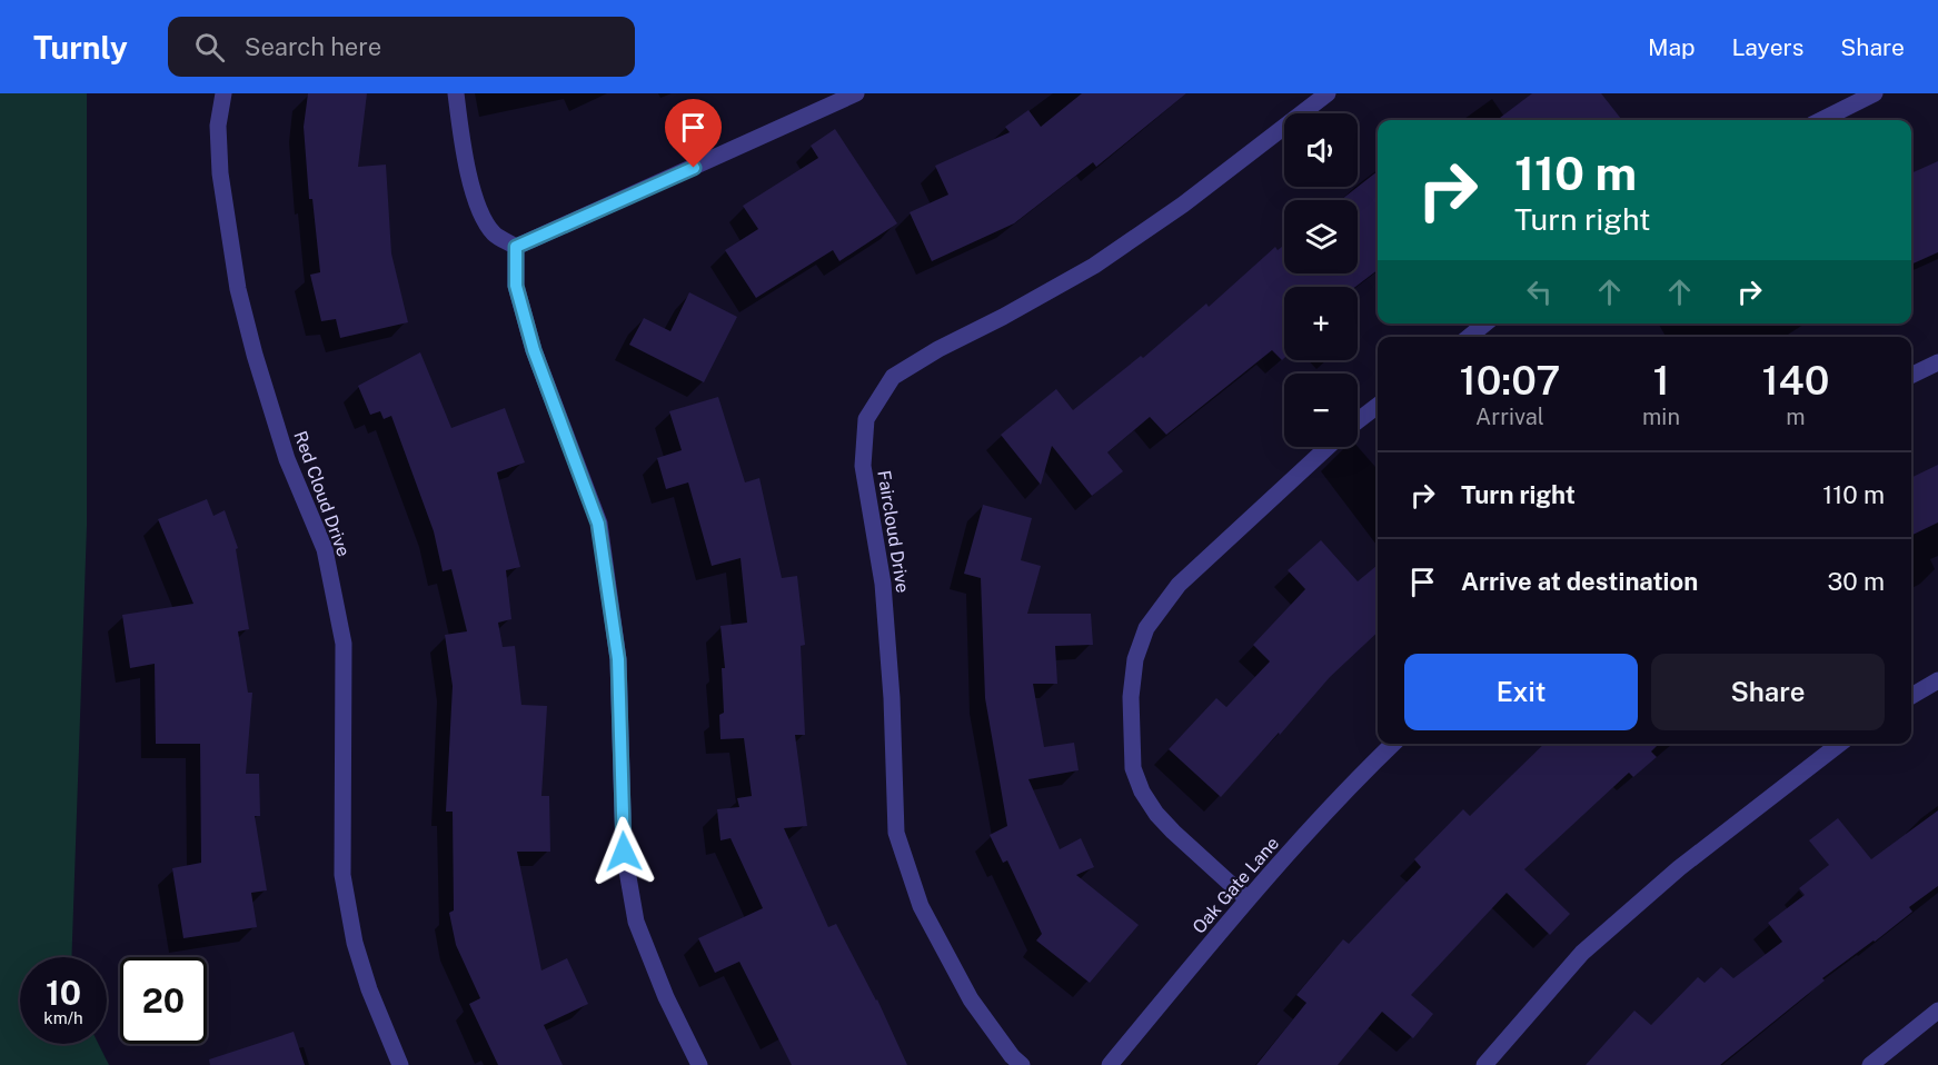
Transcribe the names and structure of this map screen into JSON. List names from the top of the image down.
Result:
{
  "streets": {
    "street": ["Red Cloud Drive", "Faircloud Drive", "Oak Gate Lane"]
  },
  "page": {
    "header": "Turnly",
    "search": "Search here",
    "nav": ["Map", "Layers", "Share"],
    "map_buttons": ["+", "−"],
    "turn": ["110 m", "Turn right"],
    "eta": [
      "10:07",
      "Arrival",
      "1",
      "min",
      "140",
      "m"
    ],
    "list": [
      {
        "name": "Turn right",
        "value": "110 m"
      },
      {
        "name": "Arrive at destination",
        "value": "30 m"
      }
    ],
    "buttons": ["Exit", "Share"],
    "speed": "10 km/h",
    "limit": "20"
  }
}
